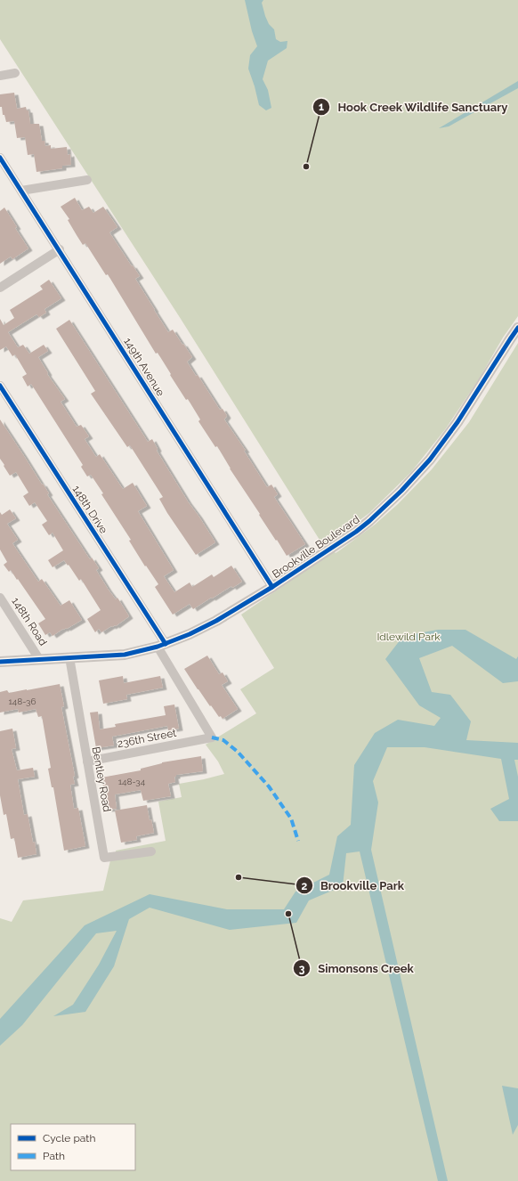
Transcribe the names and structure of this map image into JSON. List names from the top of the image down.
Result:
{
  "streets": {
    "street": [
      "149th Avenue",
      "148th Drive",
      "Brookville Boulevard",
      "148th Road",
      "236th Street",
      "Bentley Road"
    ]
  },
  "crossings": [
    ["149th Avenue", "Brookville Boulevard"],
    ["148th Drive", "Brookville Boulevard"],
    ["148th Drive", "236th Street"],
    ["Brookville Boulevard", "148th Road"],
    ["Brookville Boulevard", "Bentley Road"],
    ["236th Street", "Bentley Road"]
  ],
  "parks": ["Idlewild Park"],
  "places": ["Hook Creek Wildlife Sanctuary", "Brookville Park", "Simonsons Creek"],
  "house_numbers": ["148-36", "148-34"],
  "legend": ["Cycle path", "Path"]
}
